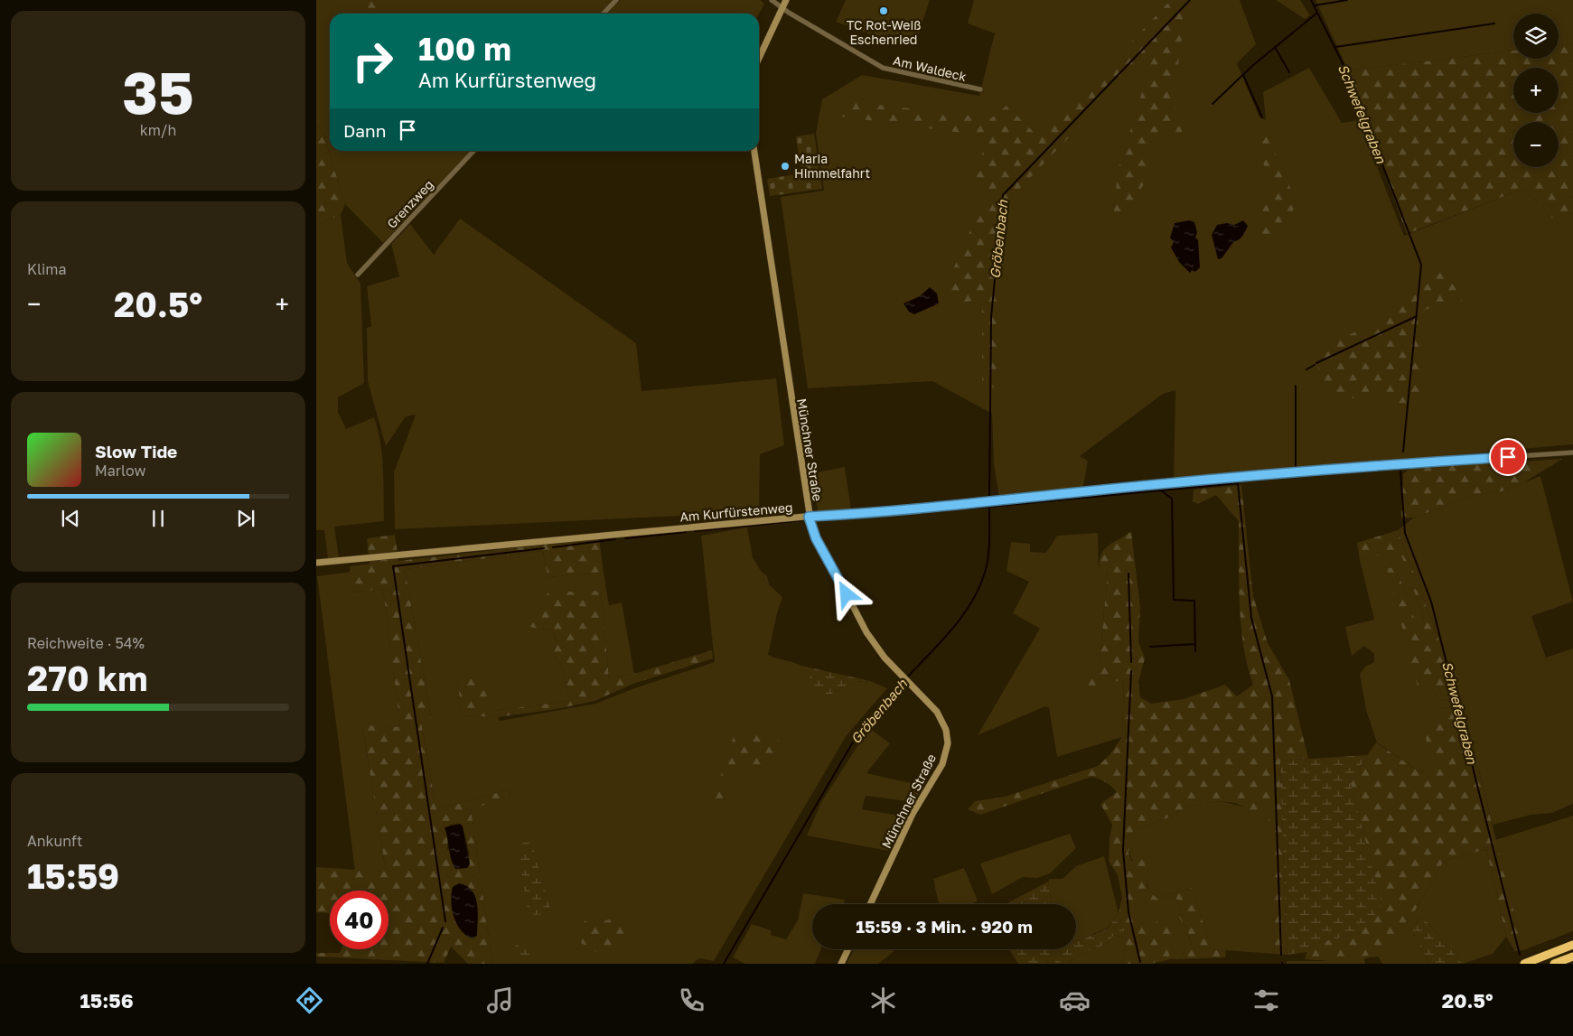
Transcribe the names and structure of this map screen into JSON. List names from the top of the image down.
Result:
{
  "streets": {
    "street": [
      "Am Waldeck",
      "Grenzweg",
      "Münchner Straße",
      "Am Kurfürstenweg"
    ]
  },
  "crossings": [
    ["Münchner Straße", "Am Kurfürstenweg"]
  ],
  "water": ["Schwefelgraben", "Gröbenbach"],
  "places": ["TC Rot-Weiß Eschenried", "Maria Himmelfahrt"],
  "page": {
    "tile": [
      ["35", "km/h"],
      "Klima",
      ["Reichweite · 54%", "270 km"],
      ["Ankunft", "15:59"]
    ],
    "map_buttons": ["+", "−"],
    "turn": ["100 m", "Am Kurfürstenweg"],
    "then": "Dann",
    "heat": ["−", "20.5°", "+"],
    "song": ["Slow Tide", "Marlow"],
    "limit": "40",
    "trip": "15:59 · 3 Min. · 920 m",
    "tabs": ["15:56", "20.5°"]
  }
}
